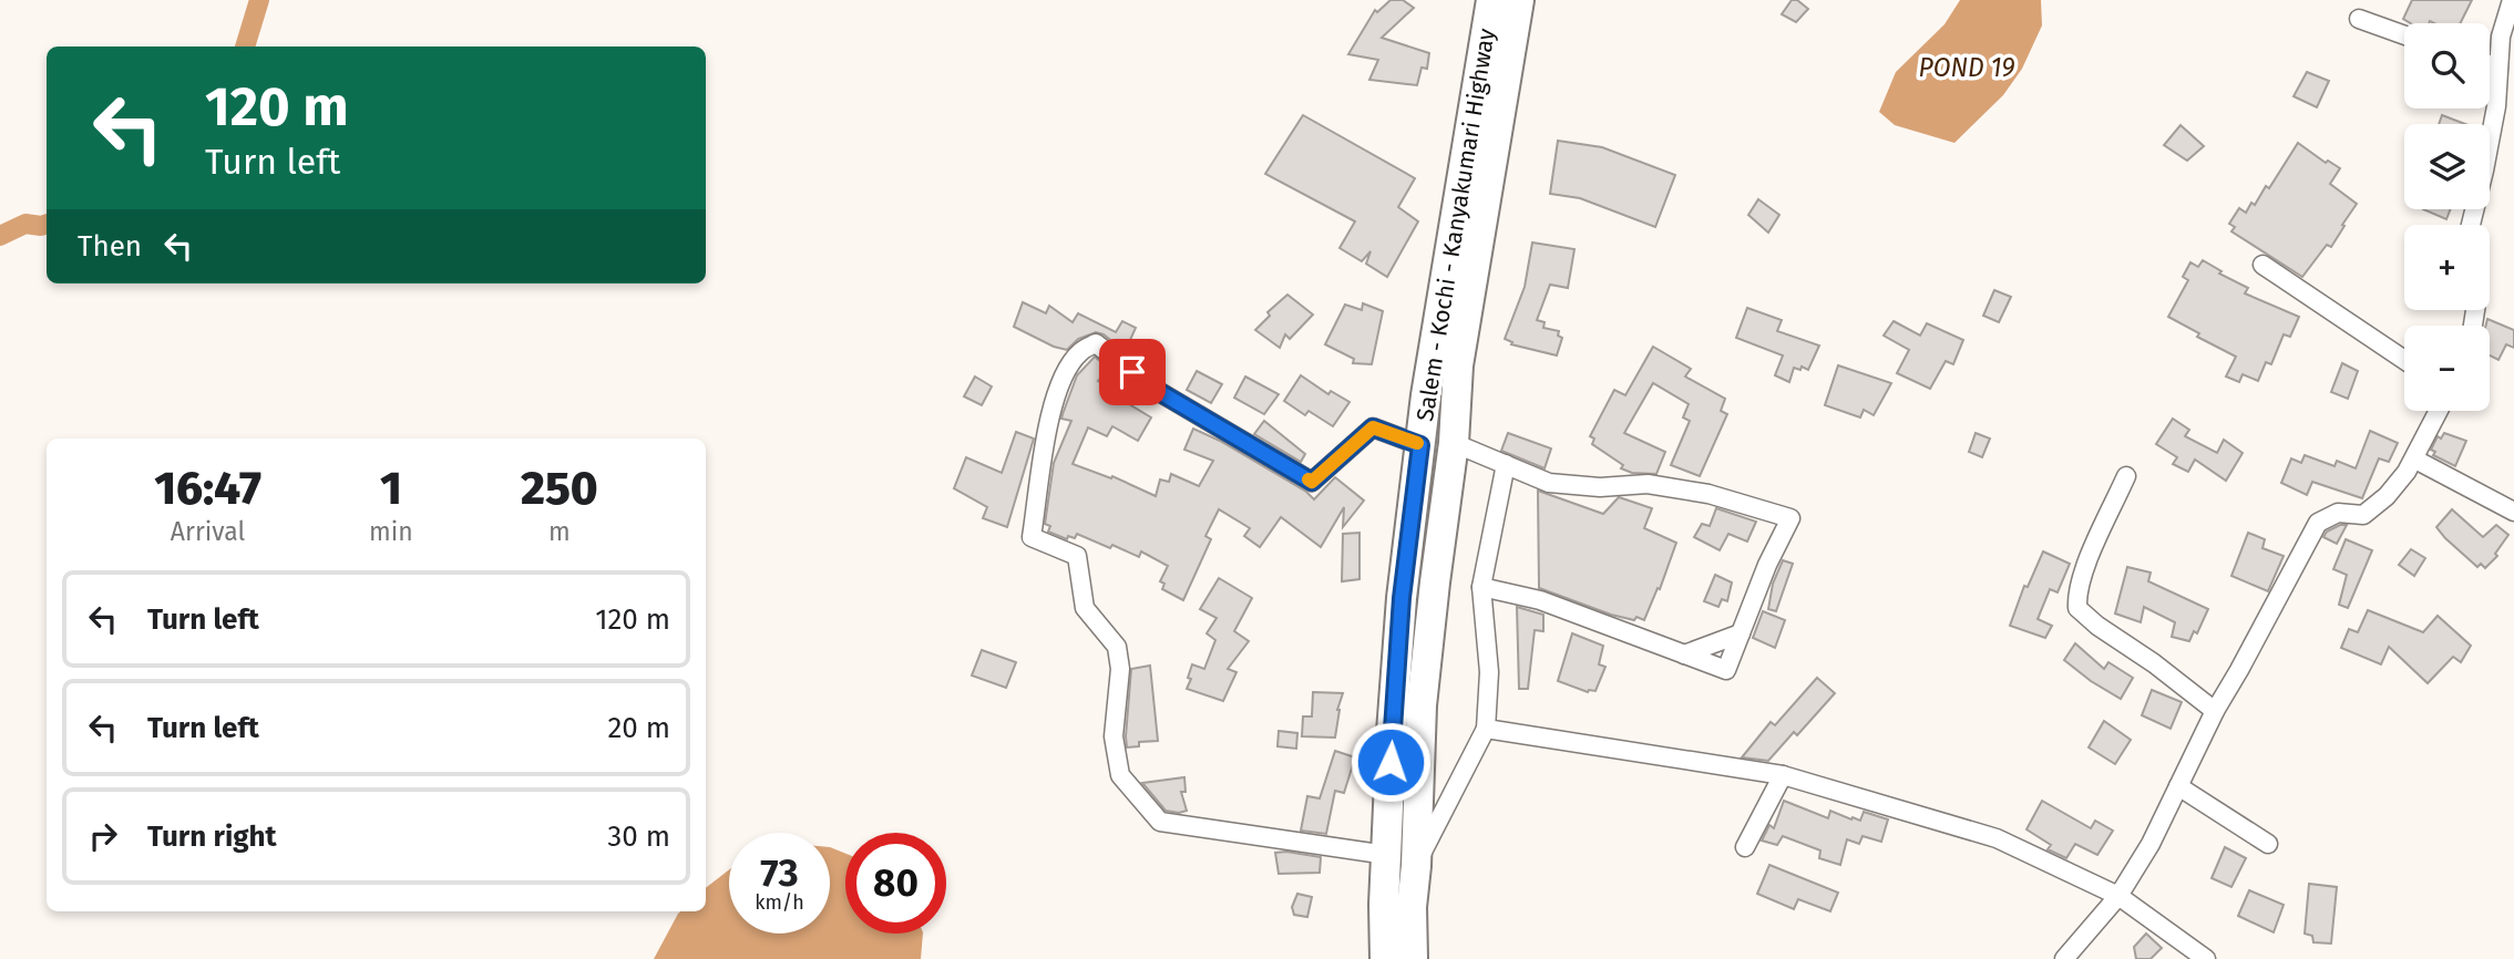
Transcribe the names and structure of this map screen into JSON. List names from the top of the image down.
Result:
{
  "streets": {
    "highway": ["Salem - Kochi - Kanyakumari Highway"]
  },
  "water": ["POND 19"],
  "page": {
    "map_buttons": ["+", "−"],
    "turn": ["120 m", "Turn left"],
    "then": "Then",
    "eta": [
      "16:47",
      "Arrival",
      "1",
      "min",
      "250",
      "m"
    ],
    "list": [
      {
        "name": "Turn left",
        "value": "120 m"
      },
      {
        "name": "Turn left",
        "value": "20 m"
      },
      {
        "name": "Turn right",
        "value": "30 m"
      }
    ],
    "speed": "73 km/h",
    "limit": "80"
  }
}
